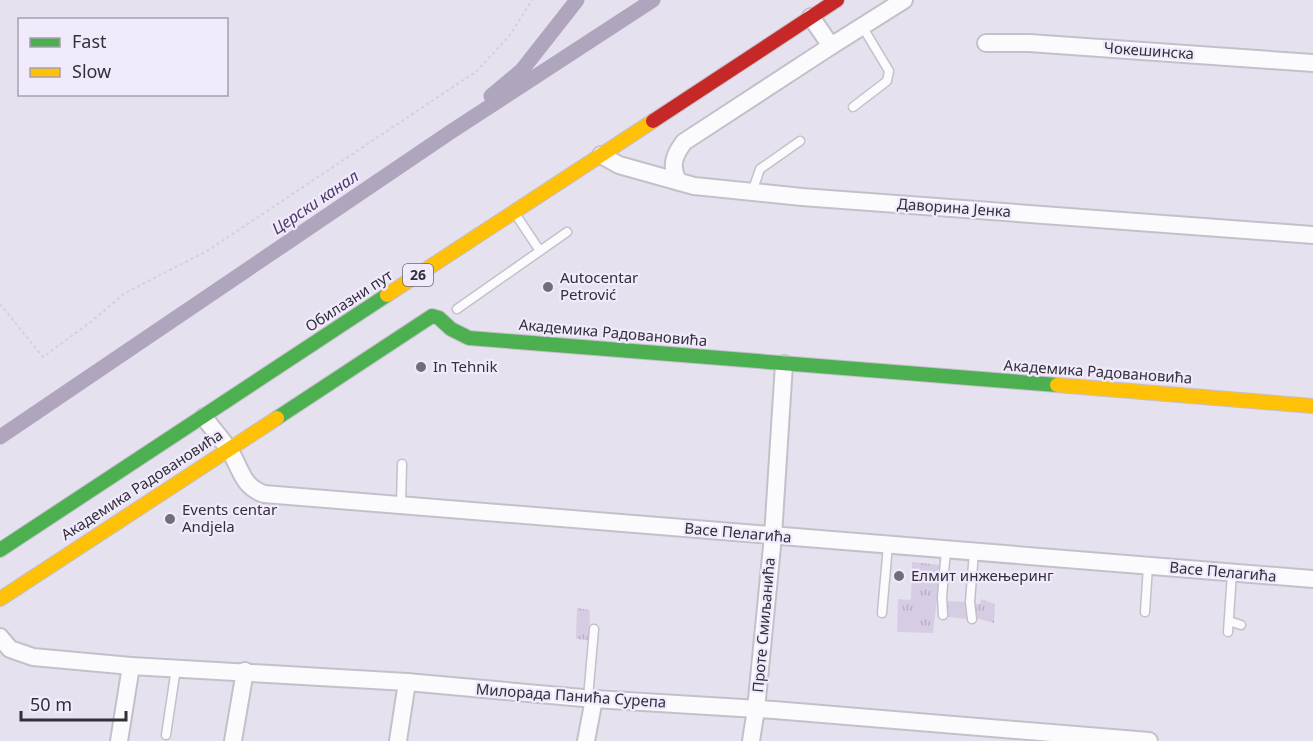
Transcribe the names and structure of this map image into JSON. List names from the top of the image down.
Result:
{
  "streets": {
    "street": [
      "Чокешинска",
      "Даворина Јенка",
      "26",
      "Обилазни пут",
      "Академика Радовановића",
      "Васе Пелагића",
      "Проте Смиљанића",
      "Милорада Панића Сурепа"
    ]
  },
  "crossings": [
    ["Даворина Јенка", "Обилазни пут"],
    ["Обилазни пут", "Васе Пелагића"],
    ["Академика Радовановића", "Васе Пелагића"],
    ["Академика Радовановића", "Проте Смиљанића"],
    ["Васе Пелагића", "Проте Смиљанића"],
    ["Проте Смиљанића", "Милорада Панића Сурепа"]
  ],
  "water": ["Церски канал"],
  "places": [
    "Autocentar Petrović",
    "In Tehnik",
    "Events centar Andjela",
    "Елмит инжењеринг"
  ],
  "legend": ["Fast", "Slow"],
  "scale_bar": "50 m"
}
